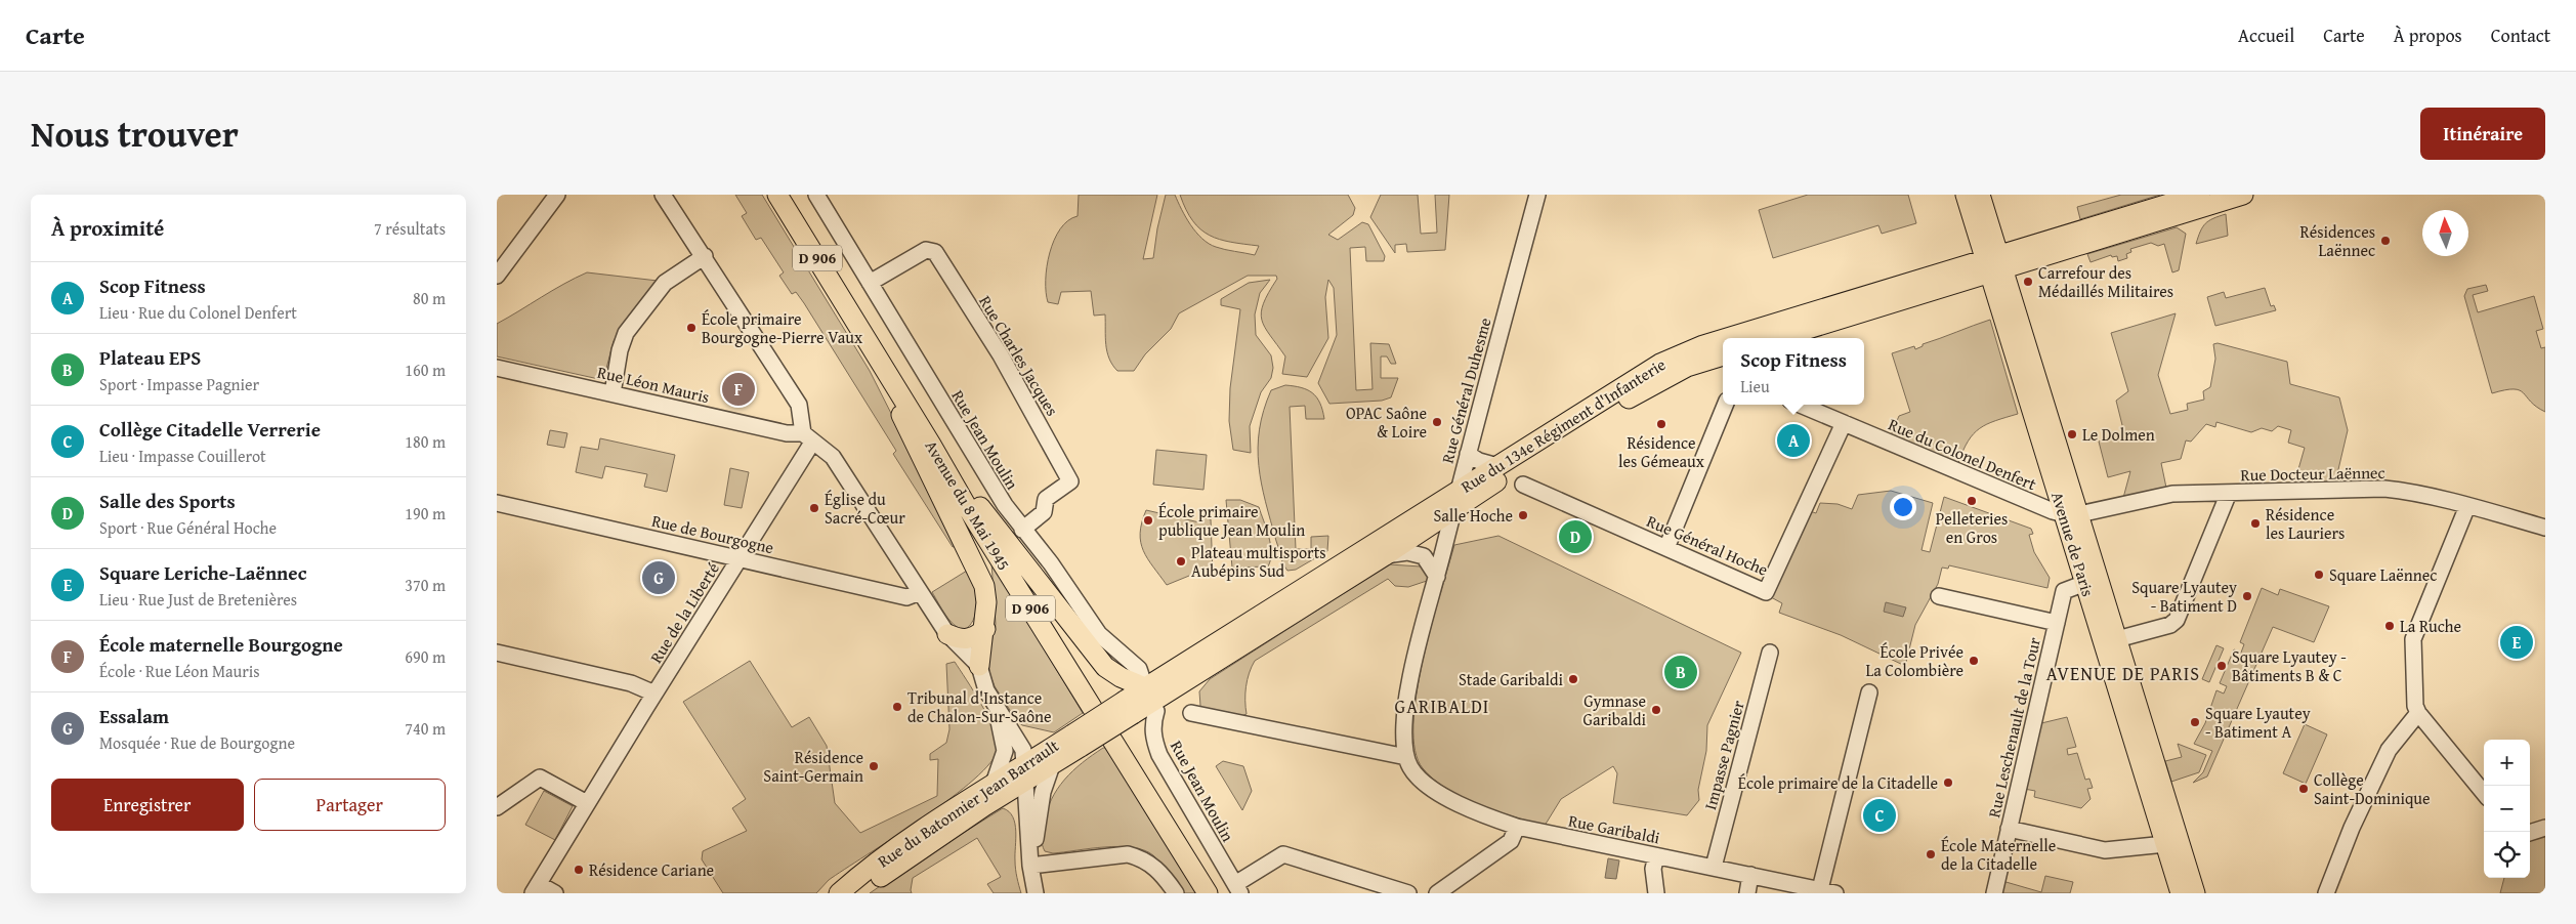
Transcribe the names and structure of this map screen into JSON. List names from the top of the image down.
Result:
{
  "streets": {
    "main road": [
      "D 906",
      "Rue du 134e Régiment d'Infanterie",
      "Avenue du 8 Mai 1945",
      "Avenue de Paris",
      "Rue du Batonnier Jean Barrault"
    ],
    "street": [
      "Rue Charles Jacques",
      "Rue Léon Mauris",
      "Rue Général Duhesme",
      "Rue Jean Moulin",
      "Rue du Colonel Denfert",
      "Rue Docteur Laënnec",
      "Rue de Bourgogne",
      "Rue Général Hoche",
      "Rue de la Liberté",
      "Rue Leschenault de la Tour",
      "Impasse Pagnier",
      "Rue Garibaldi"
    ]
  },
  "crossings": [
    ["Rue Charles Jacques", "Rue Jean Moulin"],
    ["Rue Léon Mauris", "Rue de la Liberté"],
    ["Rue Général Duhesme", "Rue du 134e Régiment d'Infanterie"],
    ["Rue Général Duhesme", "Rue Garibaldi"],
    ["Rue du 134e Régiment d'Infanterie", "Rue Jean Moulin"],
    ["Rue du 134e Régiment d'Infanterie", "Avenue de Paris"],
    ["Rue du 134e Régiment d'Infanterie", "Rue du Batonnier Jean Barrault"],
    ["Rue du Colonel Denfert", "Rue Docteur Laënnec"],
    ["Rue du Colonel Denfert", "Avenue de Paris"],
    ["Rue du Colonel Denfert", "Rue Général Hoche"],
    ["Rue Docteur Laënnec", "Avenue de Paris"],
    ["Rue de Bourgogne", "Rue de la Liberté"],
    ["Avenue de Paris", "Rue Leschenault de la Tour"],
    ["Impasse Pagnier", "Rue Garibaldi"]
  ],
  "districts": ["AVENUE DE PARIS", "GARIBALDI"],
  "places": [
    "Résidences Laënnec",
    "Carrefour des Médaillés Militaires",
    "École primaire Bourgogne-Pierre Vaux",
    "OPAC Saône & Loire",
    "Résidence les Gémeaux",
    "Le Dolmen",
    "Pelleteries en Gros",
    "Église du Sacré-Cœur",
    "Salle Hoche",
    "École primaire publique Jean Moulin",
    "Résidence les Lauriers",
    "Plateau multisports Aubépins Sud",
    "Square Laënnec",
    "Square Lyautey - Batiment D",
    "La Ruche",
    "École Privée La Colombière",
    "Square Lyautey - Bâtiments B & C",
    "Stade Garibaldi",
    "Tribunal d'Instance de Chalon-Sur-Saône",
    "Gymnase Garibaldi",
    "Square Lyautey - Batiment A",
    "Résidence Saint-Germain",
    "École primaire de la Citadelle",
    "Collège Saint-Dominique",
    "École Maternelle de la Citadelle",
    "Résidence Cariane"
  ],
  "north": "top",
  "page": {
    "header": "Carte",
    "nav": [
      "Accueil",
      "Carte",
      "À propos",
      "Contact"
    ],
    "title": "Nous trouver",
    "buttons": [
      "Itinéraire",
      ["Enregistrer", "Partager"]
    ],
    "heading": ["À proximité", "7 résultats"],
    "list": [
      {
        "mark": "A",
        "name": "Scop Fitness",
        "note": "Lieu · Rue du Colonel Denfert",
        "value": "80 m"
      },
      {
        "mark": "B",
        "name": "Plateau EPS",
        "note": "Sport · Impasse Pagnier",
        "value": "160 m"
      },
      {
        "mark": "C",
        "name": "Collège Citadelle Verrerie",
        "note": "Lieu · Impasse Couillerot",
        "value": "180 m"
      },
      {
        "mark": "D",
        "name": "Salle des Sports",
        "note": "Sport · Rue Général Hoche",
        "value": "190 m"
      },
      {
        "mark": "E",
        "name": "Square Leriche-Laënnec",
        "note": "Lieu · Rue Just de Bretenières",
        "value": "370 m"
      },
      {
        "mark": "F",
        "name": "École maternelle Bourgogne",
        "note": "École · Rue Léon Mauris",
        "value": "690 m"
      },
      {
        "mark": "G",
        "name": "Essalam",
        "note": "Mosquée · Rue de Bourgogne",
        "value": "740 m"
      }
    ],
    "popup": ["Scop Fitness", "Lieu"],
    "pins": [
      "F",
      "A",
      "D",
      "G",
      "E",
      "B",
      "C"
    ],
    "map_buttons": ["+", "−"]
  }
}
